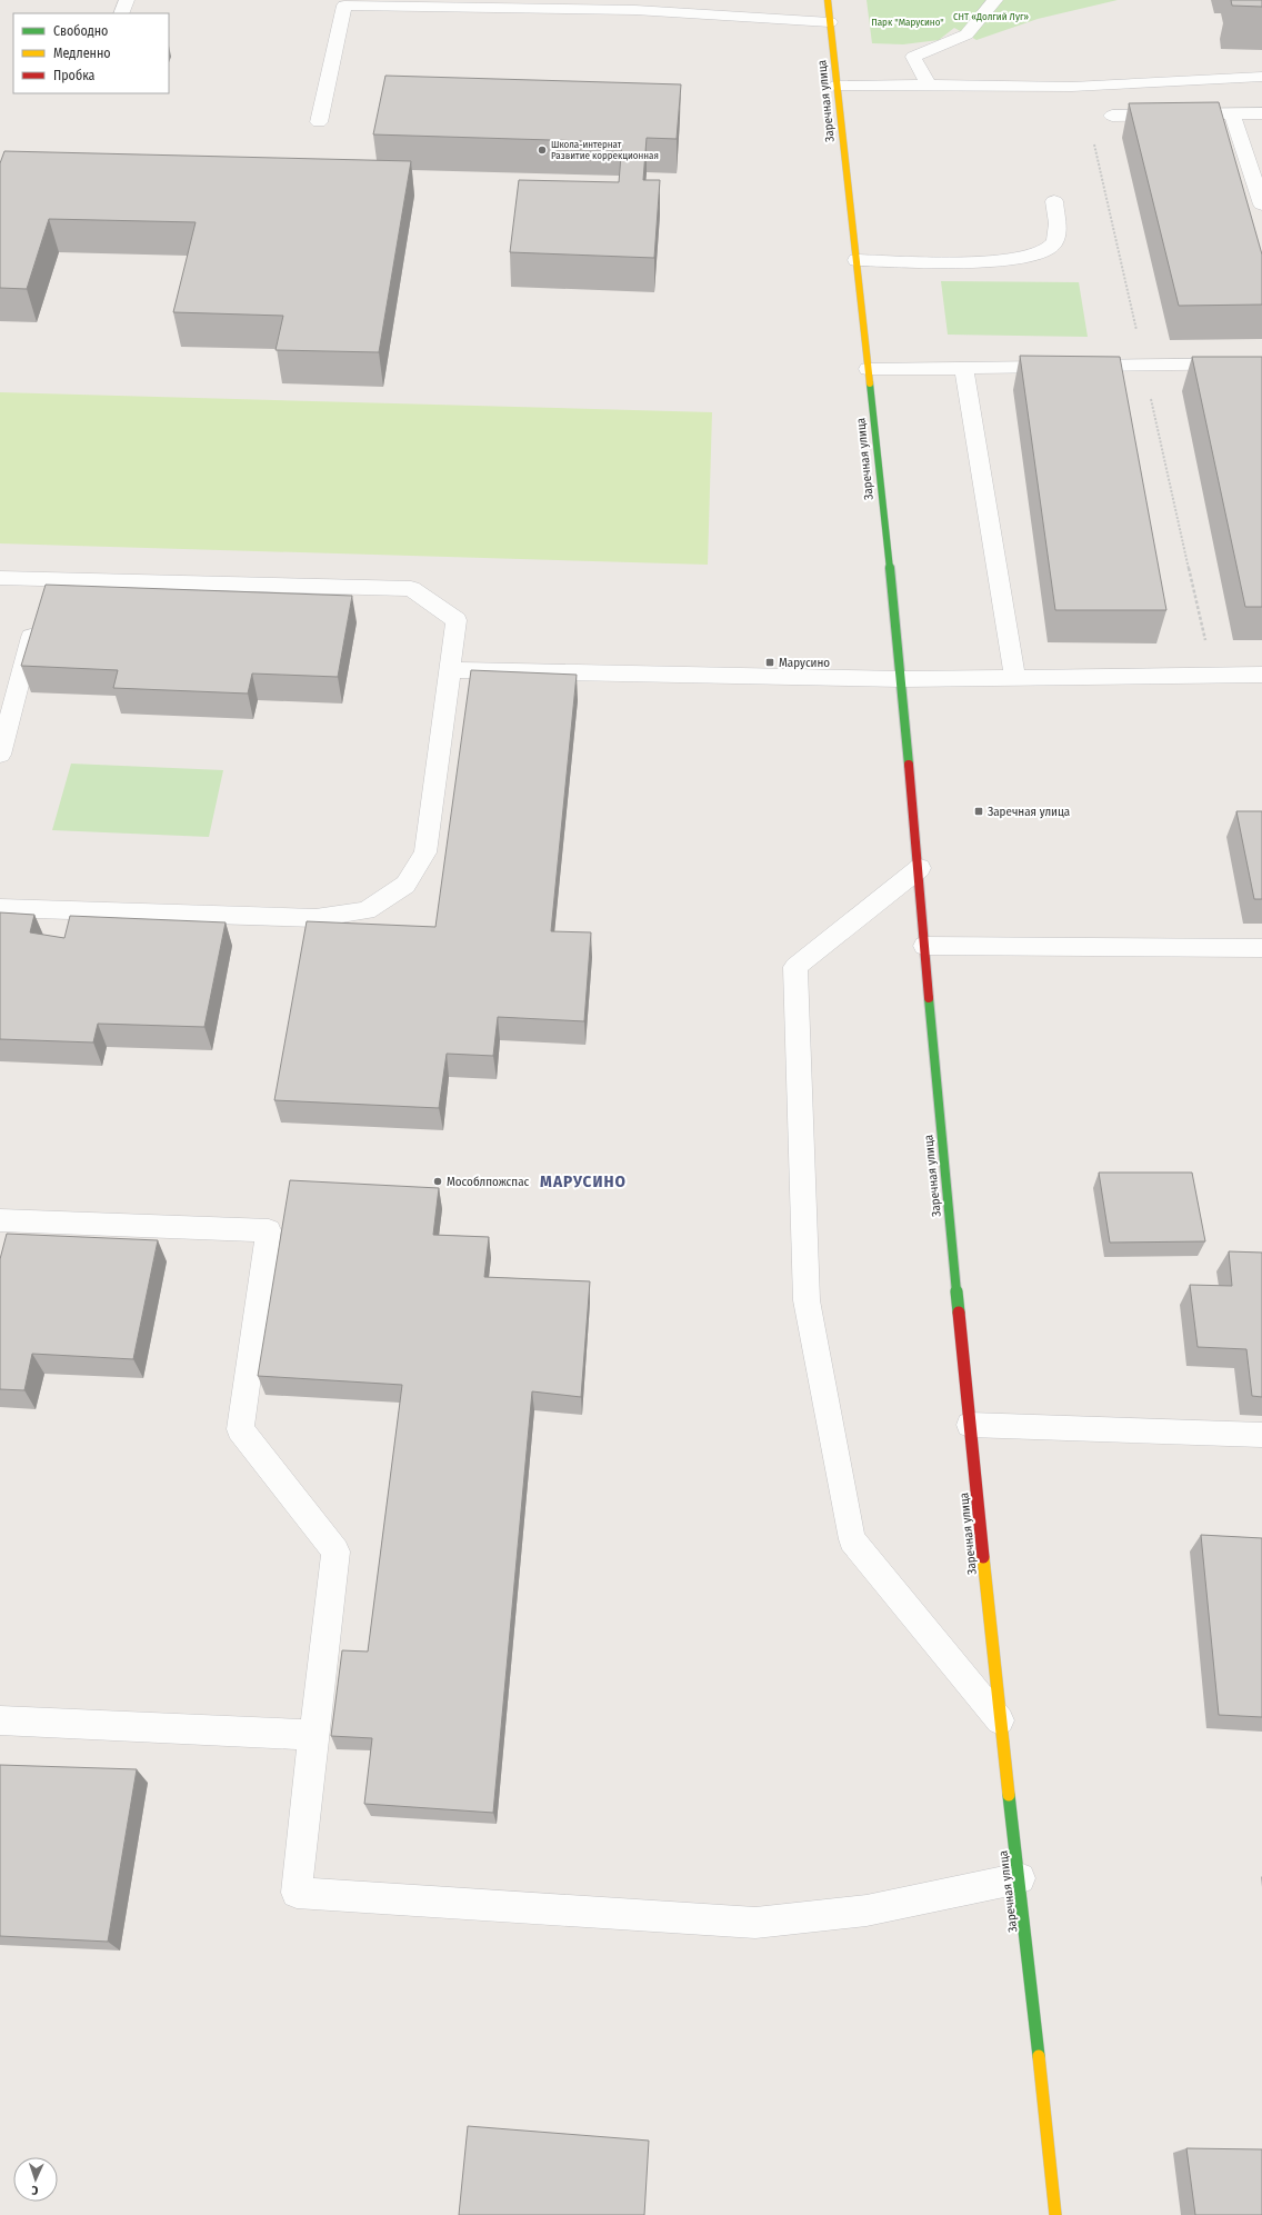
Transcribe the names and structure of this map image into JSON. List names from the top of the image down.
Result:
{
  "streets": {
    "street": ["Заречная улица"]
  },
  "districts": ["МАРУСИНО"],
  "parks": ["СНТ «Долгий Луг»", "Парк \"Марусино\""],
  "places": {
    "other": ["Школа-интернат Развитие коррекционная", "Мособлпожспас"],
    "transit": ["Марусино", "Заречная улица"]
  },
  "legend": ["Свободно", "Медленно", "Пробка"],
  "north": "bottom"
}
